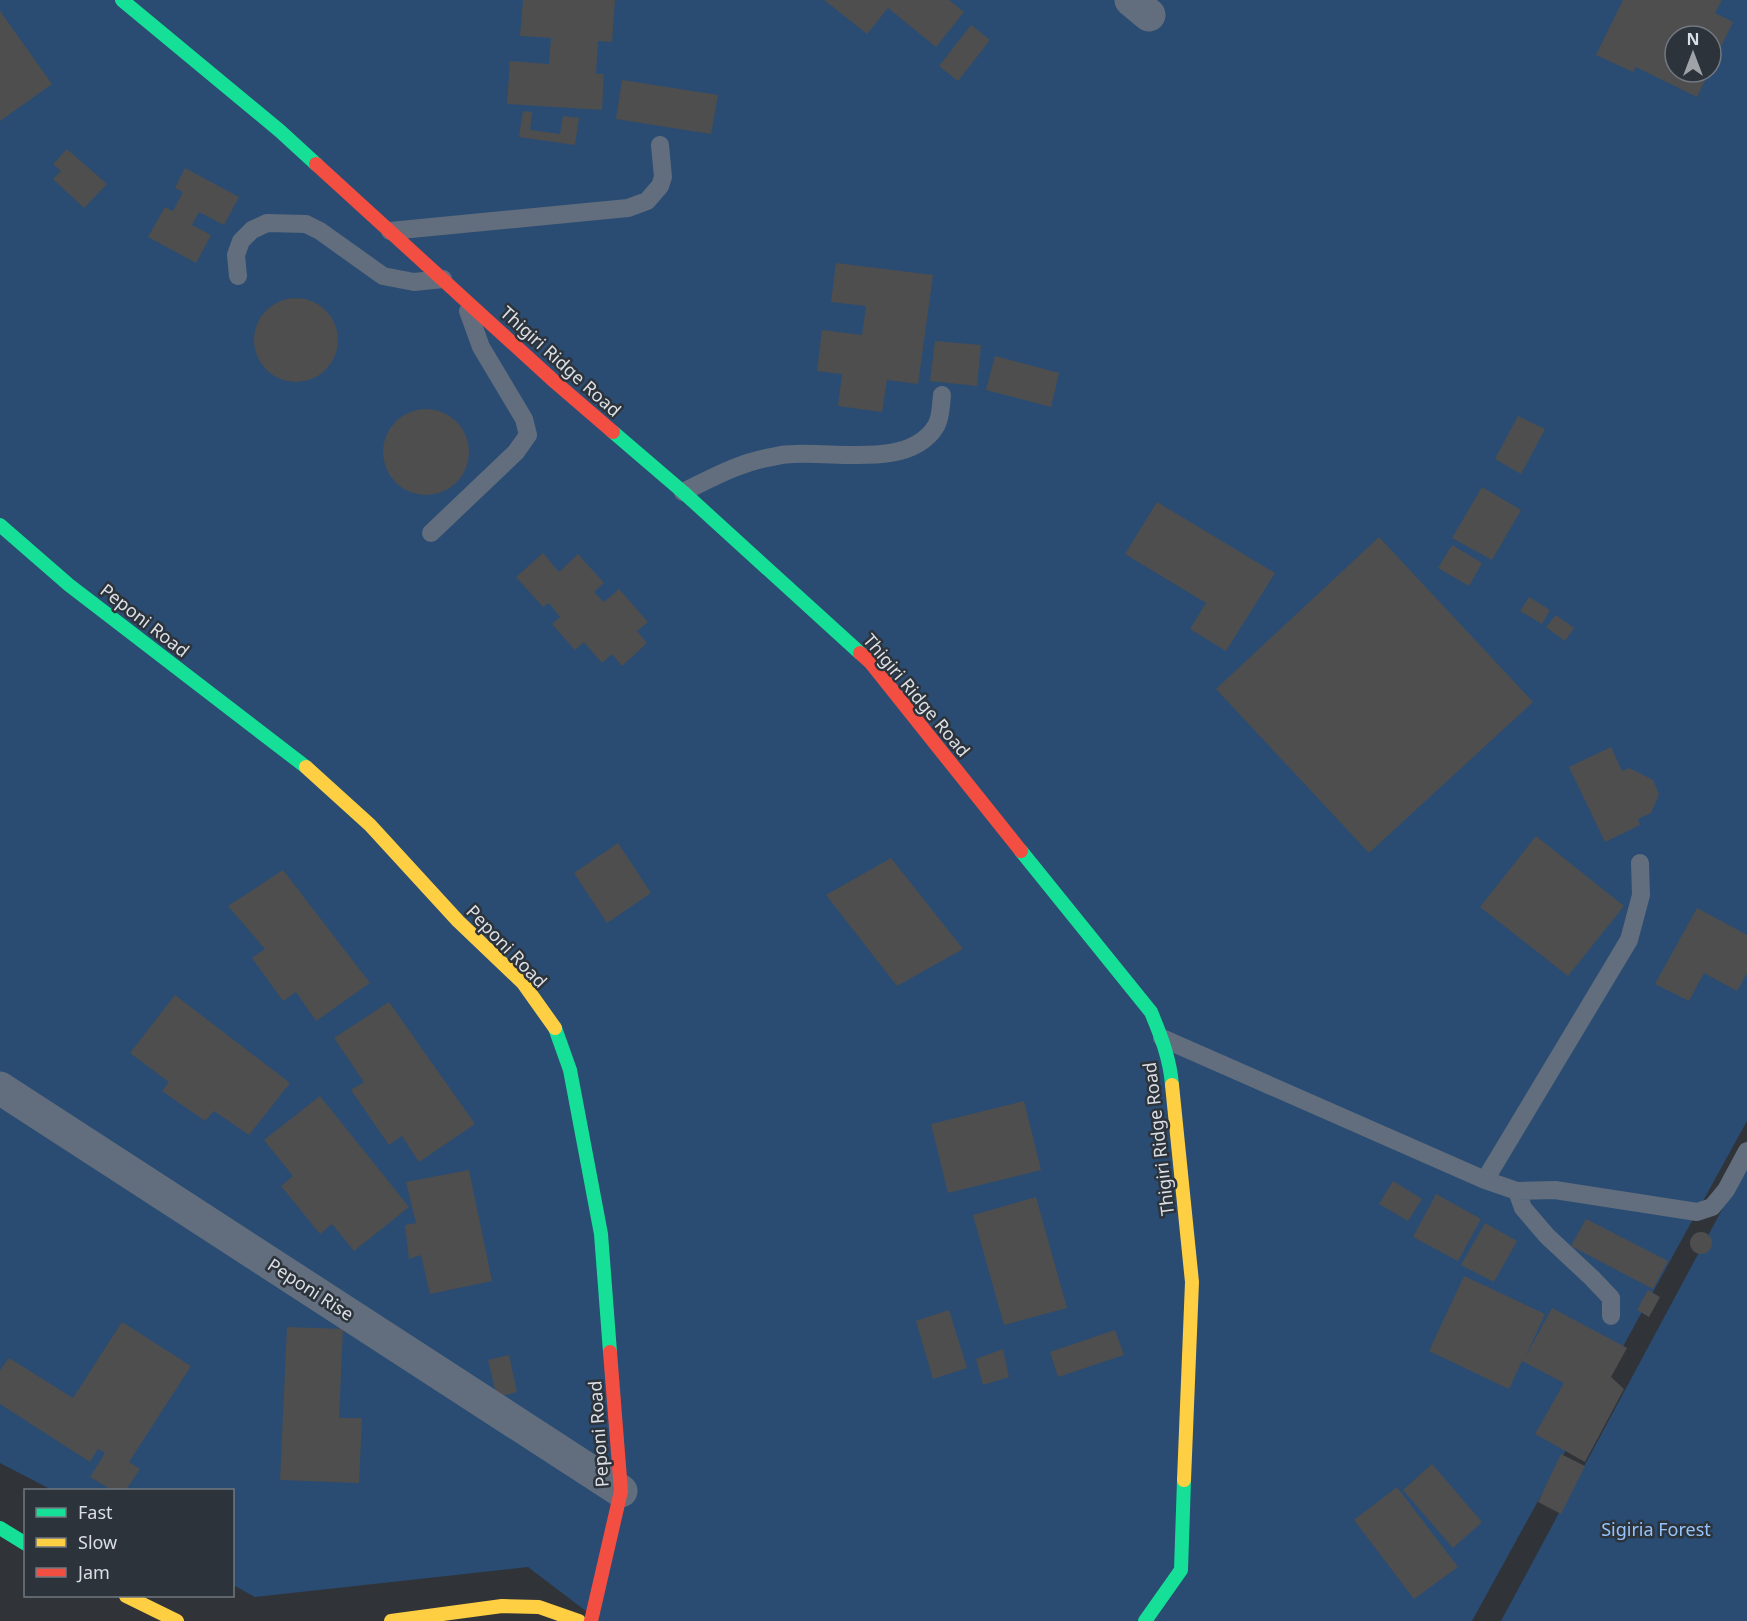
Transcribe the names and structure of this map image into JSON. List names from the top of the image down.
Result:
{
  "streets": {
    "street": ["Thigiri Ridge Road", "Peponi Road", "Peponi Rise"]
  },
  "crossings": [
    ["Peponi Road", "Peponi Rise"]
  ],
  "parks": ["Sigiria Forest"],
  "legend": ["Fast", "Slow", "Jam"],
  "north": "top"
}
